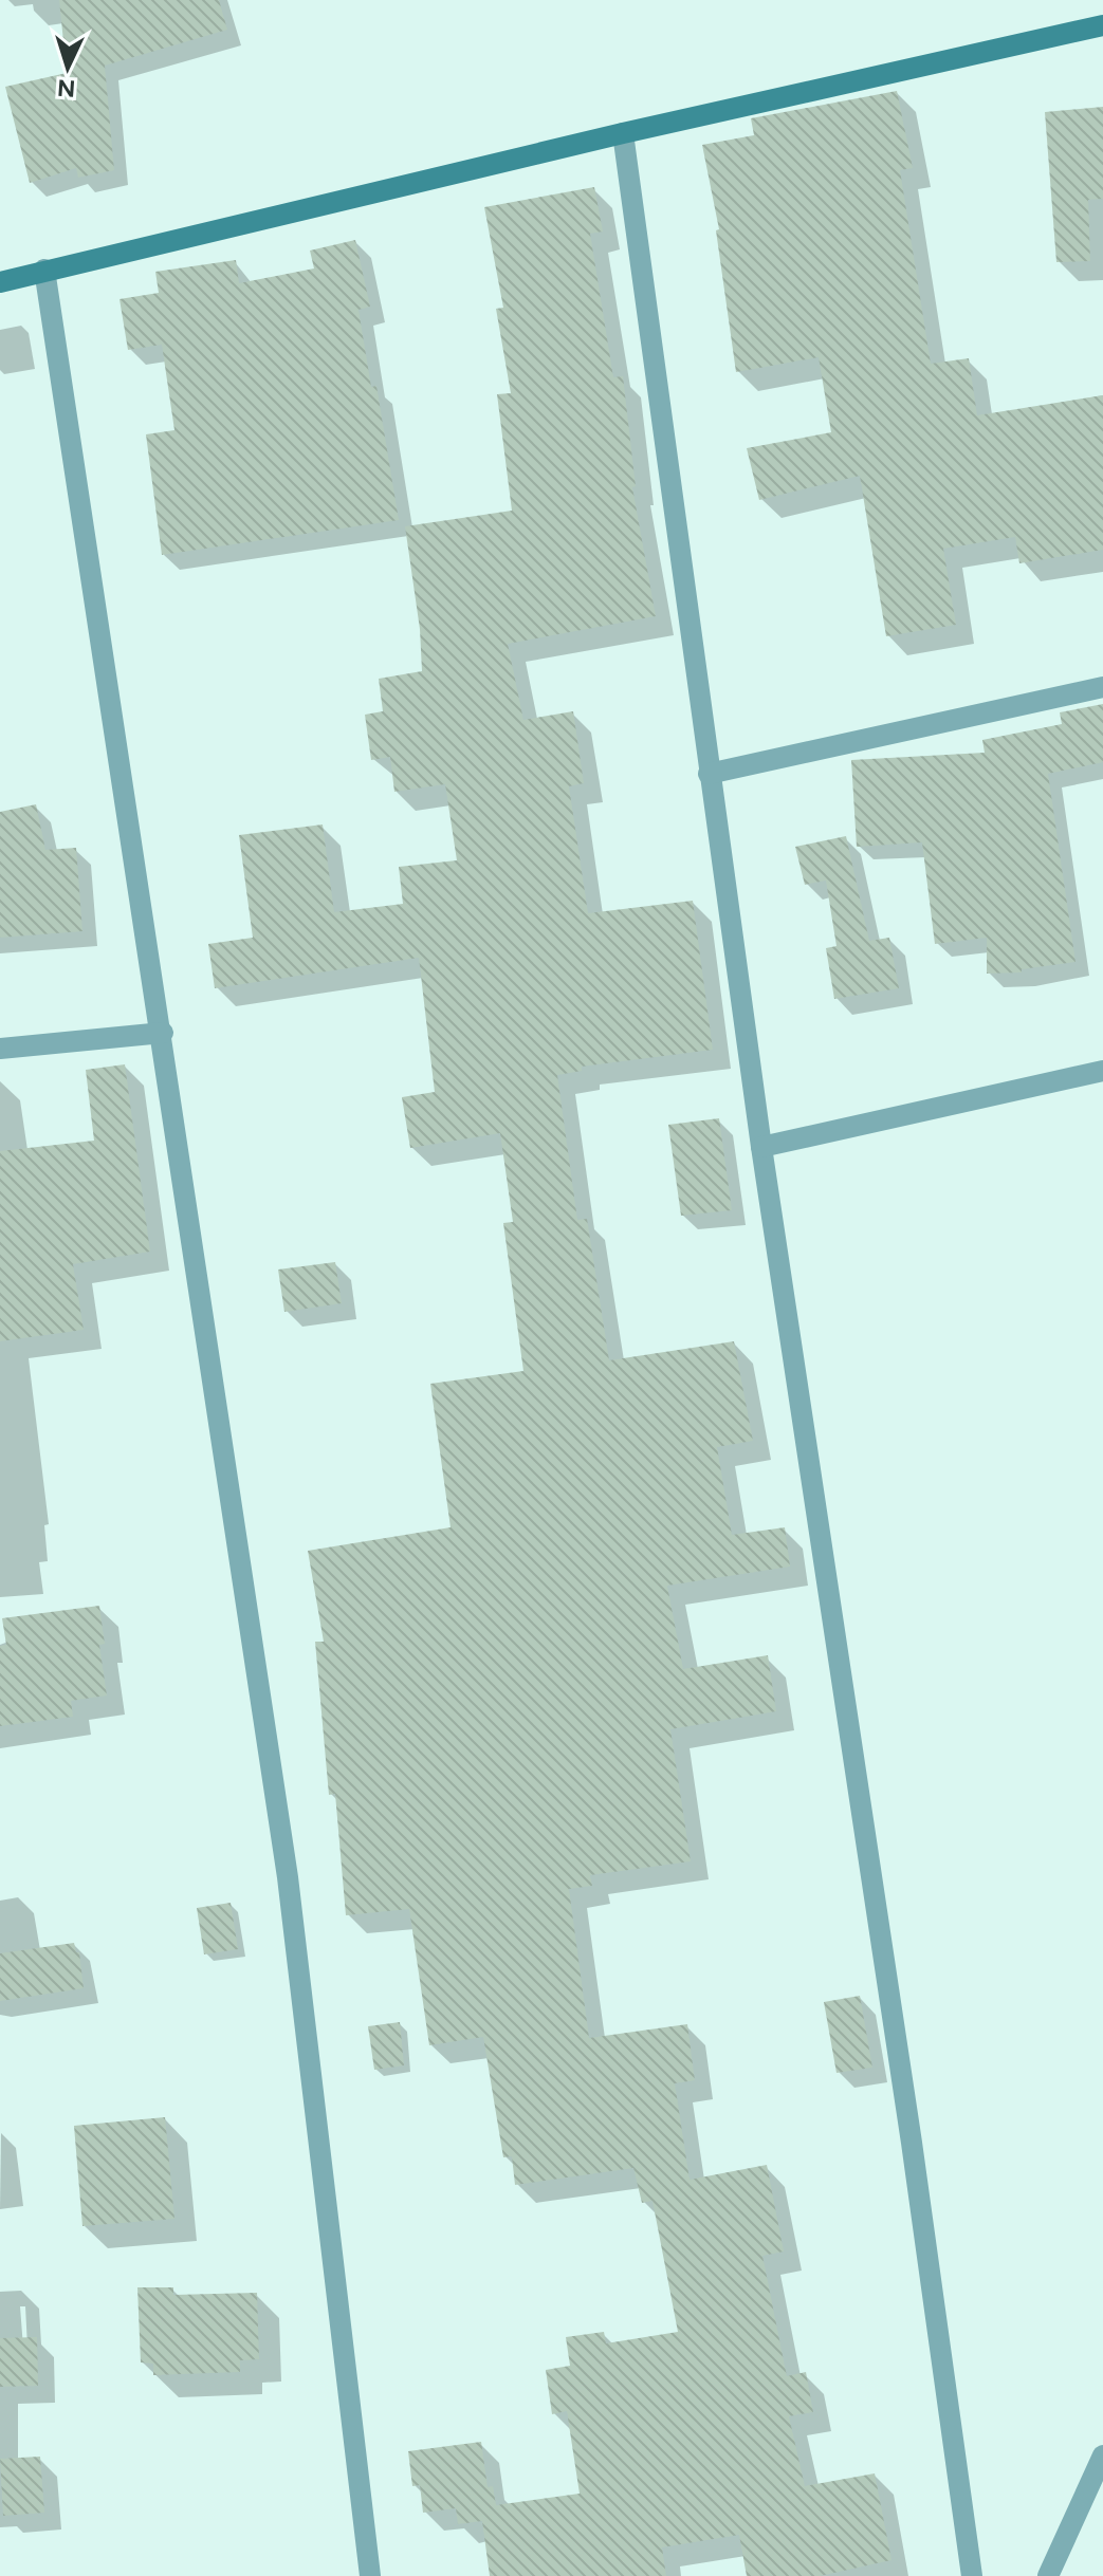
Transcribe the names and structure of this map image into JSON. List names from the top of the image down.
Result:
{
  "north": "bottom"
}
